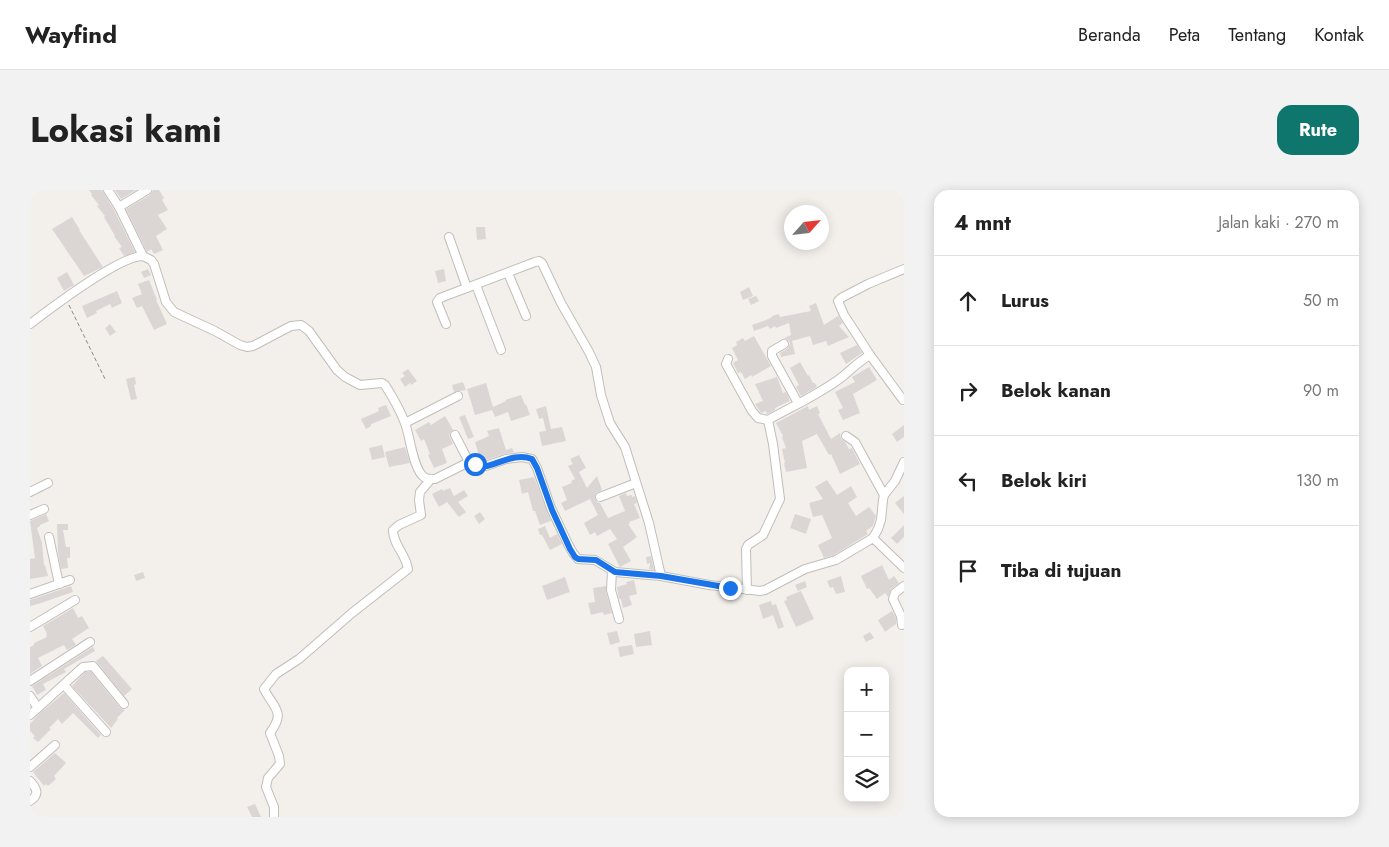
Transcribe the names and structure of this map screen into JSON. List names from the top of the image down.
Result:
{
  "north": "top right",
  "page": {
    "header": "Wayfind",
    "nav": [
      "Beranda",
      "Peta",
      "Tentang",
      "Kontak"
    ],
    "title": "Lokasi kami",
    "buttons": "Rute",
    "heading": ["4 mnt", "Jalan kaki · 270 m"],
    "list": [
      ["Lurus", "50 m"],
      ["Belok kanan", "90 m"],
      ["Belok kiri", "130 m"],
      "Tiba di tujuan"
    ],
    "map_buttons": ["+", "−"]
  }
}
